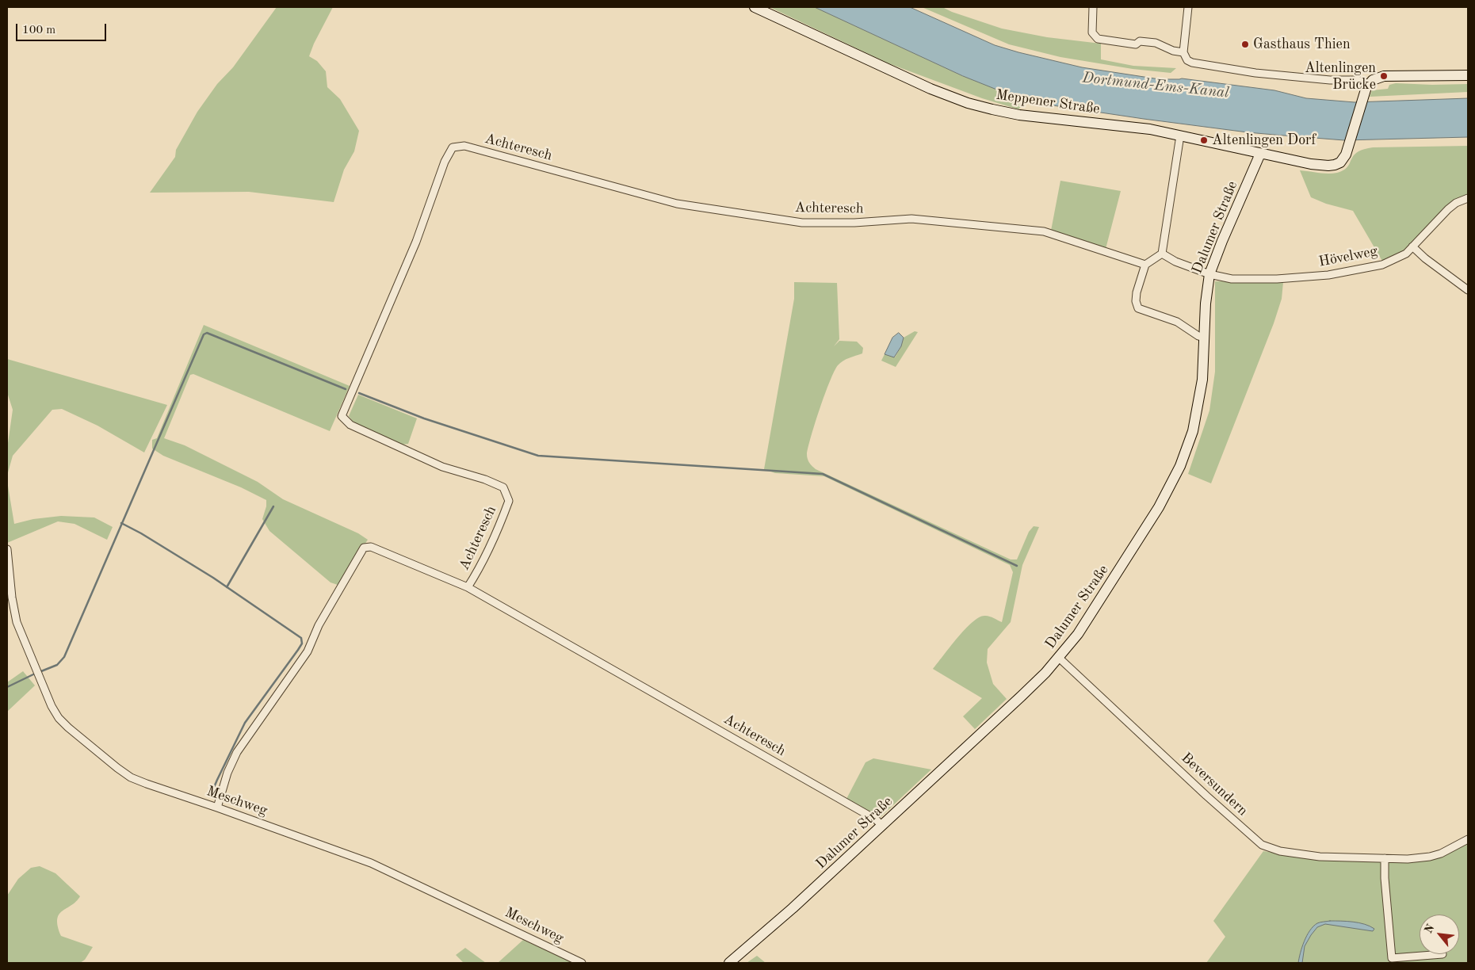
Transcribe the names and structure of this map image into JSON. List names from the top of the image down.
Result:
{
  "streets": {
    "main road": ["Meppener Straße", "Dalumer Straße"],
    "street": [
      "Achteresch",
      "Hövelweg",
      "Beversundern",
      "Meschweg"
    ]
  },
  "crossings": [
    ["Meppener Straße", "Dalumer Straße"],
    ["Achteresch", "Dalumer Straße"],
    ["Achteresch", "Meschweg"],
    ["Dalumer Straße", "Hövelweg"],
    ["Dalumer Straße", "Beversundern"]
  ],
  "water": ["Dortmund-Ems-Kanal"],
  "places": ["Gasthaus Thien", "Altenlingen Brücke", "Altenlingen Dorf"],
  "scale_bar": "100 m",
  "north": "top left"
}
